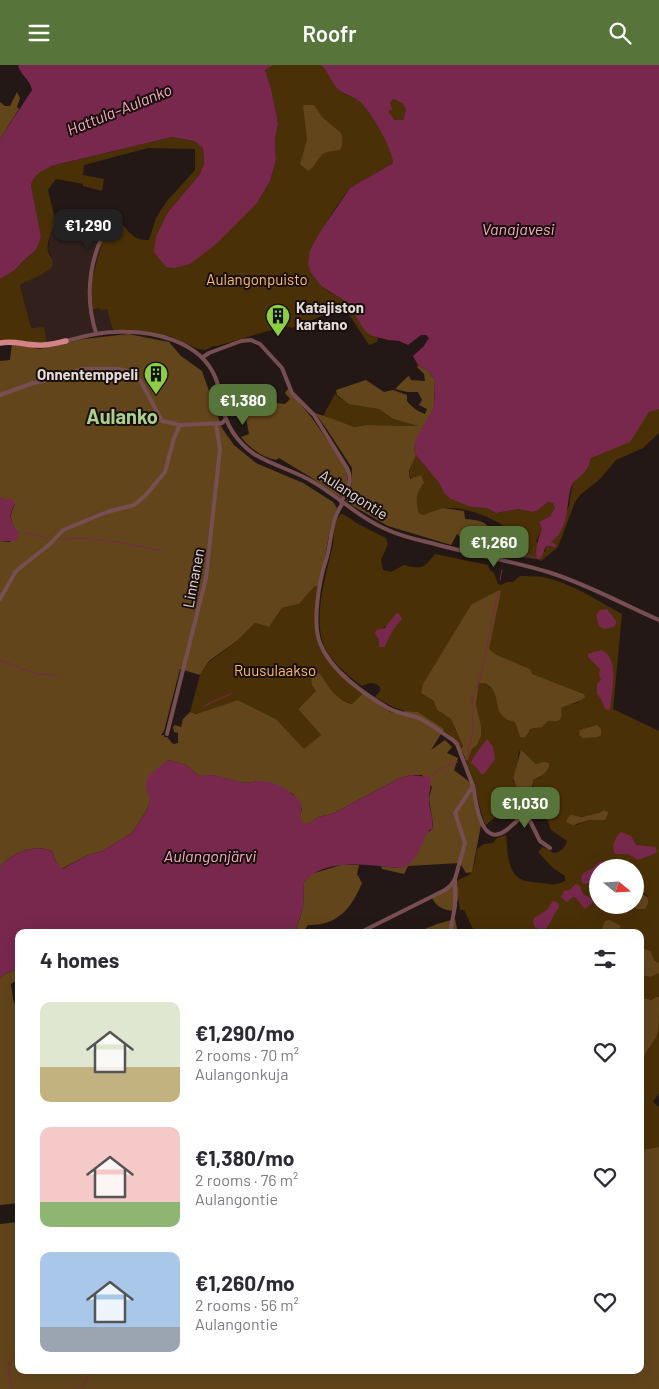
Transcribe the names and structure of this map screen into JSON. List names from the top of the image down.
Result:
{
  "streets": {
    "main road": ["Aulangontie"],
    "street": ["Linnanen"]
  },
  "districts": ["Aulanko"],
  "water": ["Hattula–Aulanko", "Vanajavesi", "Aulangonjärvi"],
  "parks": ["Aulangonpuisto", "Ruusulaakso"],
  "places": {
    "building": ["Katajiston kartano", "Onnentemppeli"]
  },
  "north": "right",
  "page": {
    "header": "Roofr",
    "price": [
      "€1,290",
      "€1,380",
      "€1,260",
      "€1,030"
    ],
    "heading": "4 homes",
    "list": [
      {
        "name": "€1,290/mo",
        "note": "2 rooms · 70 m² · Aulangonkuja"
      },
      {
        "name": "€1,380/mo",
        "note": "2 rooms · 76 m² · Aulangontie"
      },
      {
        "name": "€1,260/mo",
        "note": "2 rooms · 56 m² · Aulangontie"
      }
    ]
  }
}
